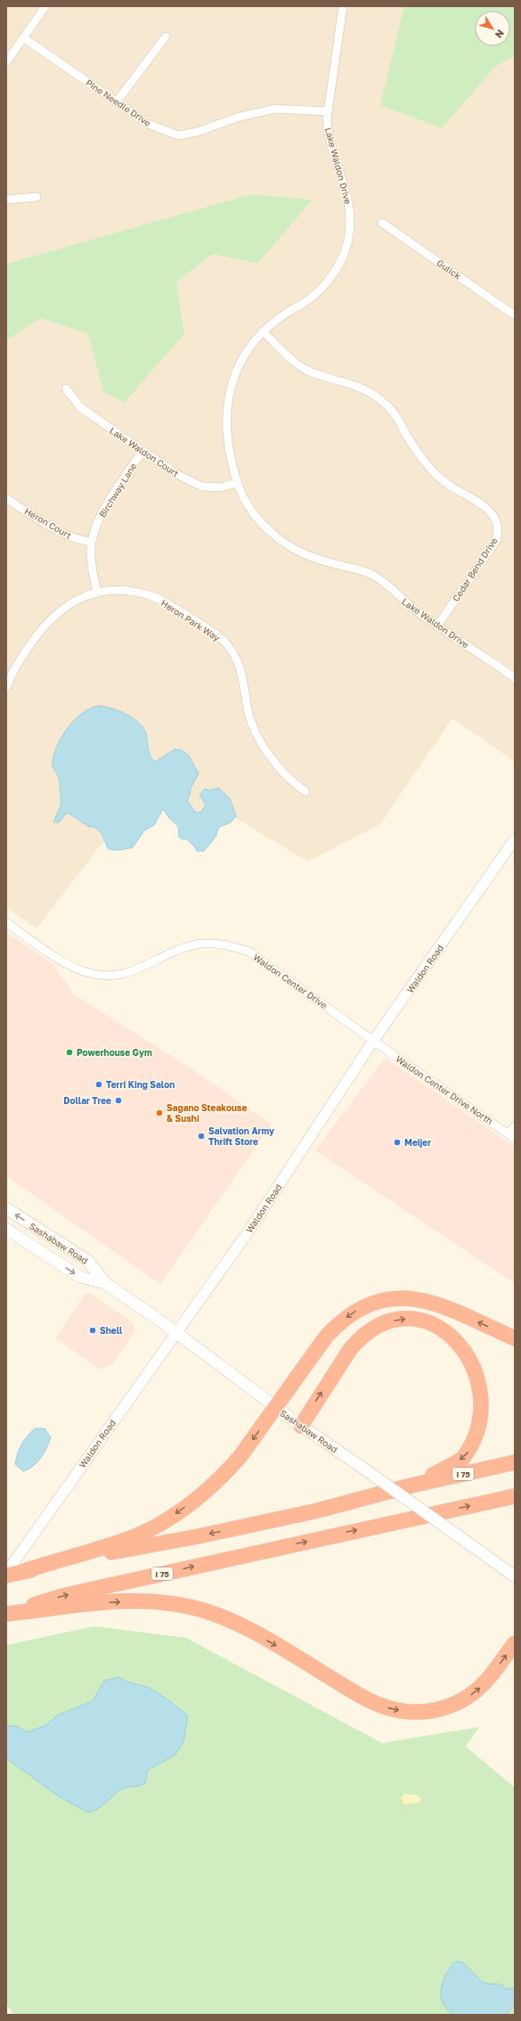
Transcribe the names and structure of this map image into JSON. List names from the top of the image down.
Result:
{
  "streets": {
    "highway": ["I 75"],
    "main road": ["Sashabaw Road"],
    "street": [
      "Pine Needle Drive",
      "Lake Waldon Drive",
      "Gulick",
      "Lake Waldon Court",
      "Birchway Lane",
      "Heron Court",
      "Cedar Bend Drive",
      "Heron Park Way",
      "Waldon Road",
      "Waldon Center Drive",
      "Waldon Center Drive North"
    ]
  },
  "crossings": [
    ["Pine Needle Drive", "Lake Waldon Drive"],
    ["Lake Waldon Drive", "Lake Waldon Court"],
    ["Lake Waldon Drive", "Cedar Bend Drive"],
    ["Lake Waldon Court", "Birchway Lane"],
    ["Birchway Lane", "Heron Court"],
    ["Birchway Lane", "Heron Park Way"],
    ["Waldon Road", "Waldon Center Drive"],
    ["Waldon Road", "Waldon Center Drive North"],
    ["Waldon Road", "Sashabaw Road"],
    ["Waldon Center Drive", "Waldon Center Drive North"]
  ],
  "places": [
    "Powerhouse Gym",
    "Terri King Salon",
    "Dollar Tree",
    "Sagano Steakouse & Sushi",
    "Salvation Army Thrift Store",
    "Meijer",
    "Shell"
  ],
  "north": "bottom right"
}
